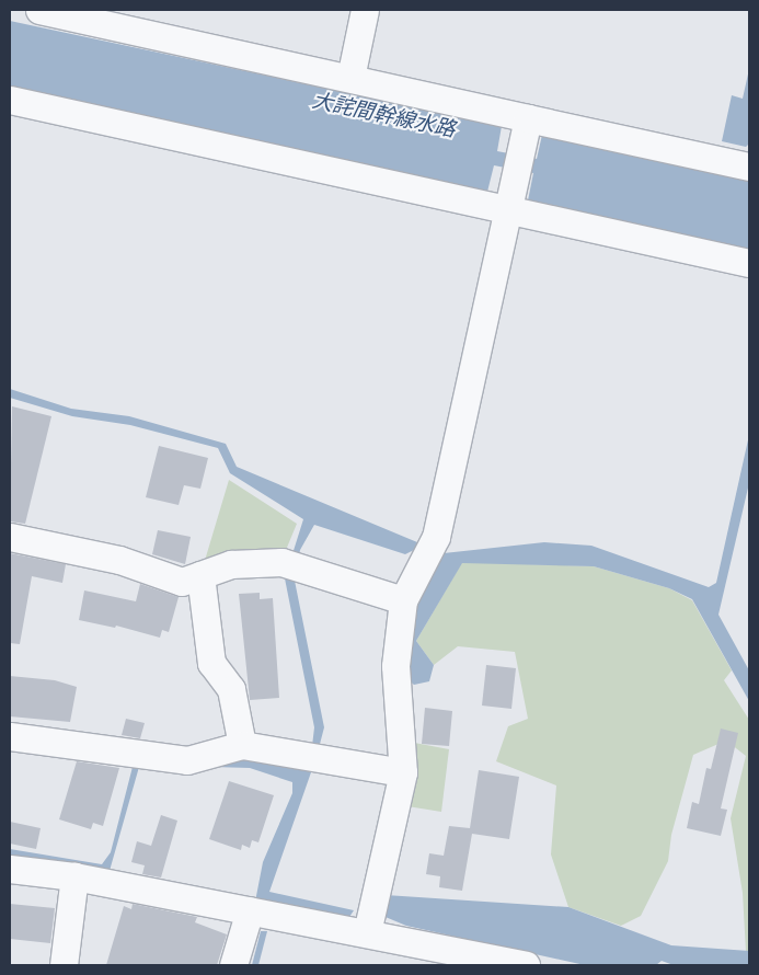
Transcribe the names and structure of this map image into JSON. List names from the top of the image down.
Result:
{
  "water": ["大詫間幹線水路"]
}
